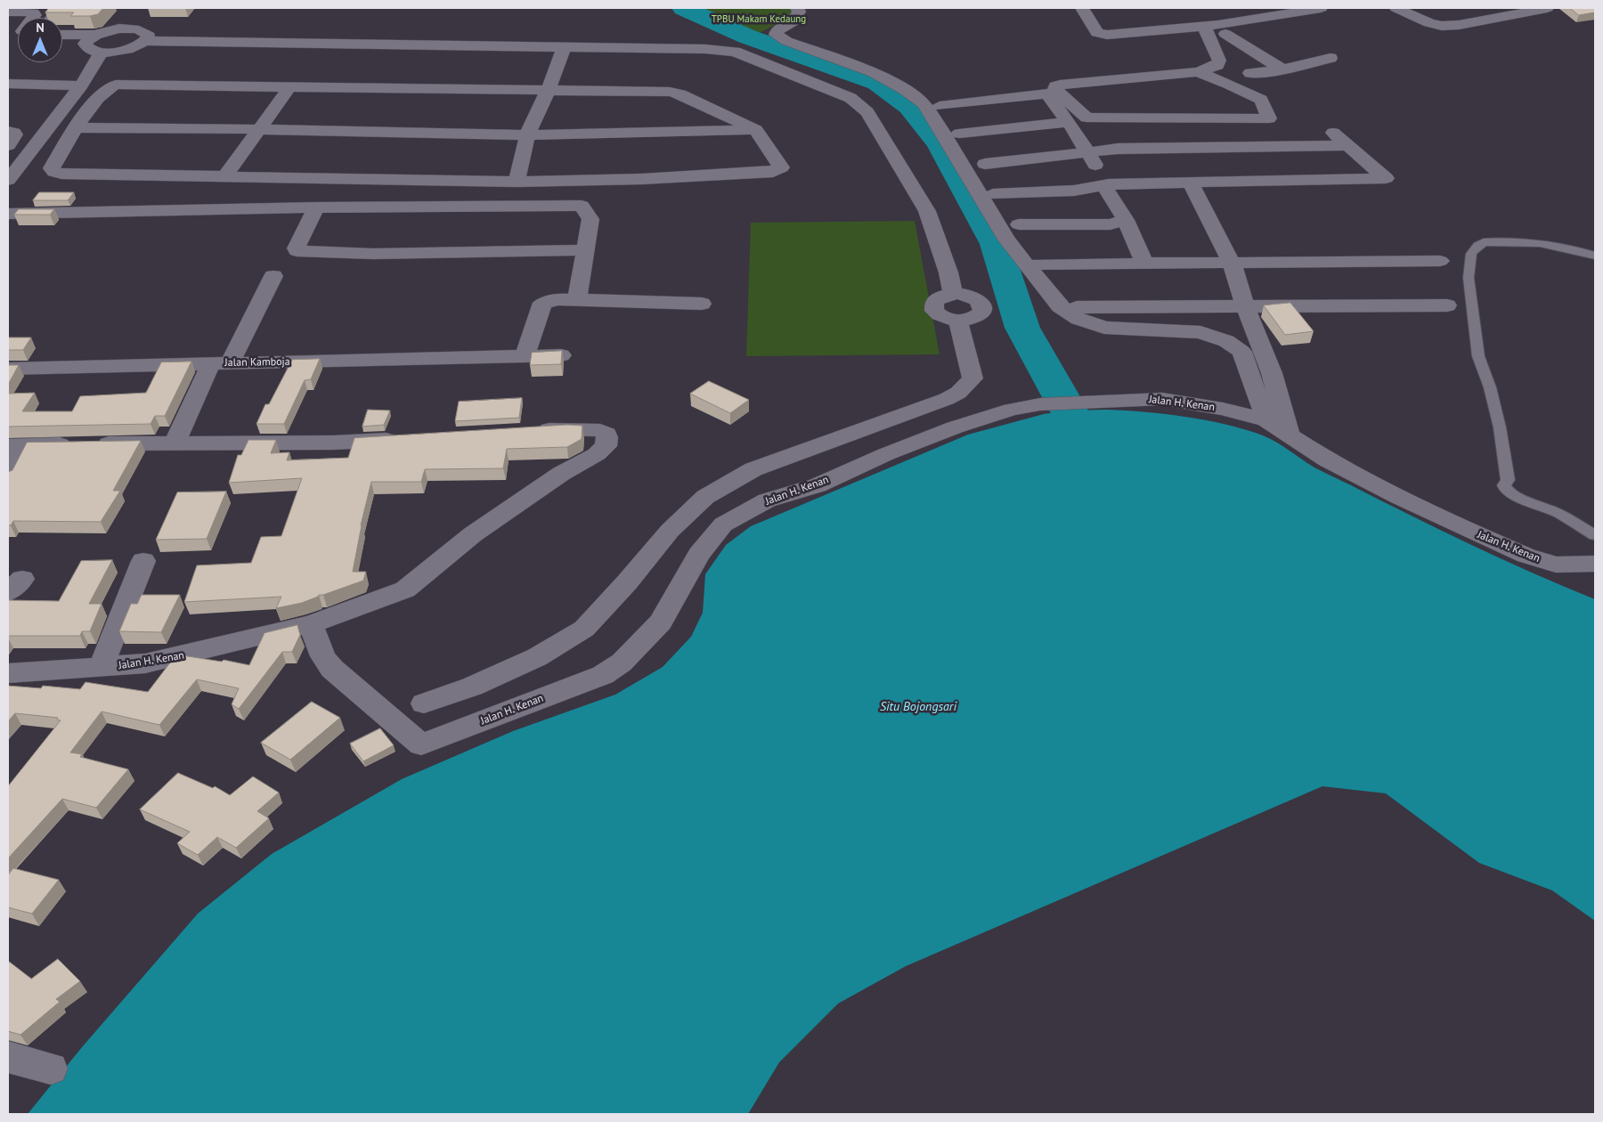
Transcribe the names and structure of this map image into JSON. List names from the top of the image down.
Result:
{
  "streets": {
    "street": ["Jalan Kamboja", "Jalan H. Kenan"]
  },
  "water": ["Situ Bojongsari"],
  "parks": ["TPBU Makam Kedaung"],
  "north": "top"
}
